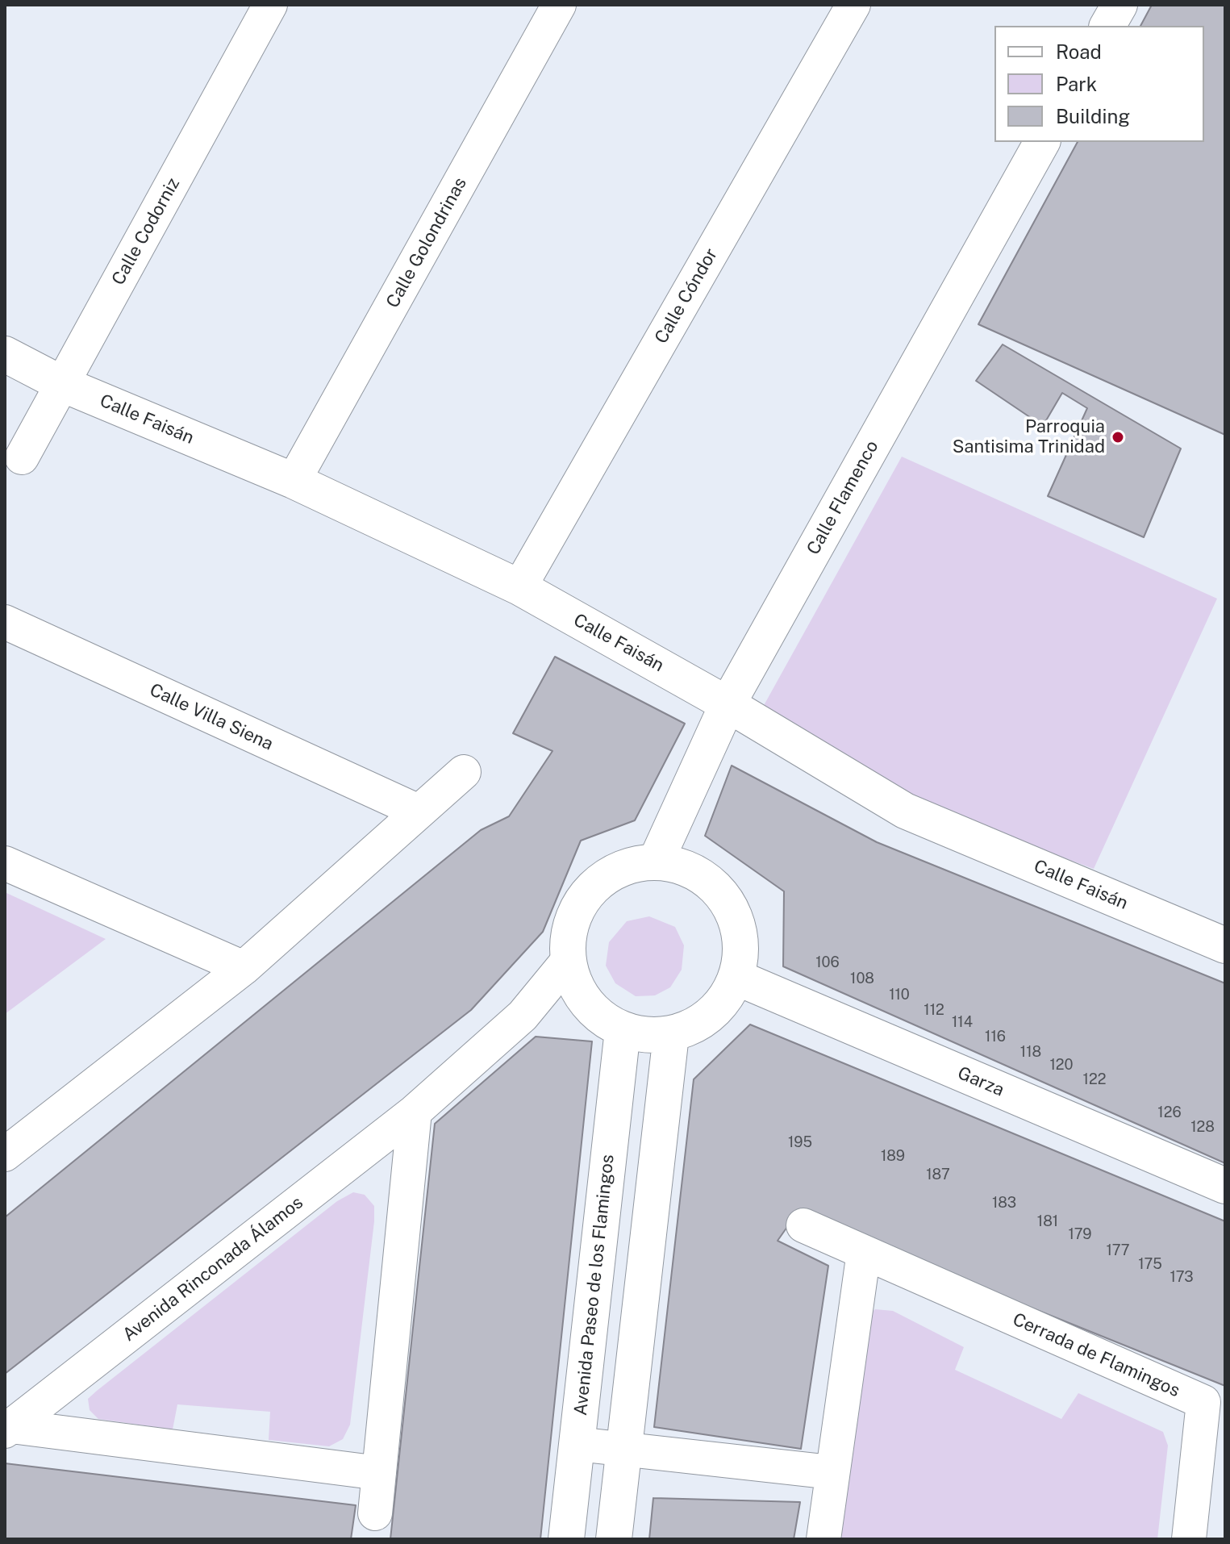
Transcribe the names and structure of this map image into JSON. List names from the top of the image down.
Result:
{
  "streets": {
    "main road": [
      "Calle Faisán",
      "Calle Flamenco",
      "Garza",
      "Avenida Paseo de los Flamingos"
    ],
    "street": [
      "Calle Codorniz",
      "Calle Golondrinas",
      "Calle Cóndor",
      "Calle Villa Siena",
      "Avenida Rinconada Álamos",
      "Cerrada de Flamingos"
    ]
  },
  "crossings": [
    ["Calle Codorniz", "Calle Faisán"],
    ["Calle Golondrinas", "Calle Faisán"],
    ["Calle Cóndor", "Calle Faisán"],
    ["Calle Faisán", "Calle Flamenco"],
    ["Calle Flamenco", "Garza"],
    ["Calle Flamenco", "Avenida Rinconada Álamos"],
    ["Calle Flamenco", "Avenida Paseo de los Flamingos"],
    ["Garza", "Avenida Rinconada Álamos"],
    ["Garza", "Avenida Paseo de los Flamingos"],
    ["Avenida Rinconada Álamos", "Avenida Paseo de los Flamingos"]
  ],
  "places": ["Parroquia Santisima Trinidad"],
  "house_numbers": [
    "106",
    "108",
    "110",
    "112",
    "114",
    "116",
    "118",
    "120",
    "122",
    "126",
    "128",
    "195",
    "189",
    "187",
    "183",
    "181",
    "179",
    "177",
    "175",
    "173"
  ],
  "legend": ["Road", "Park", "Building"]
}
